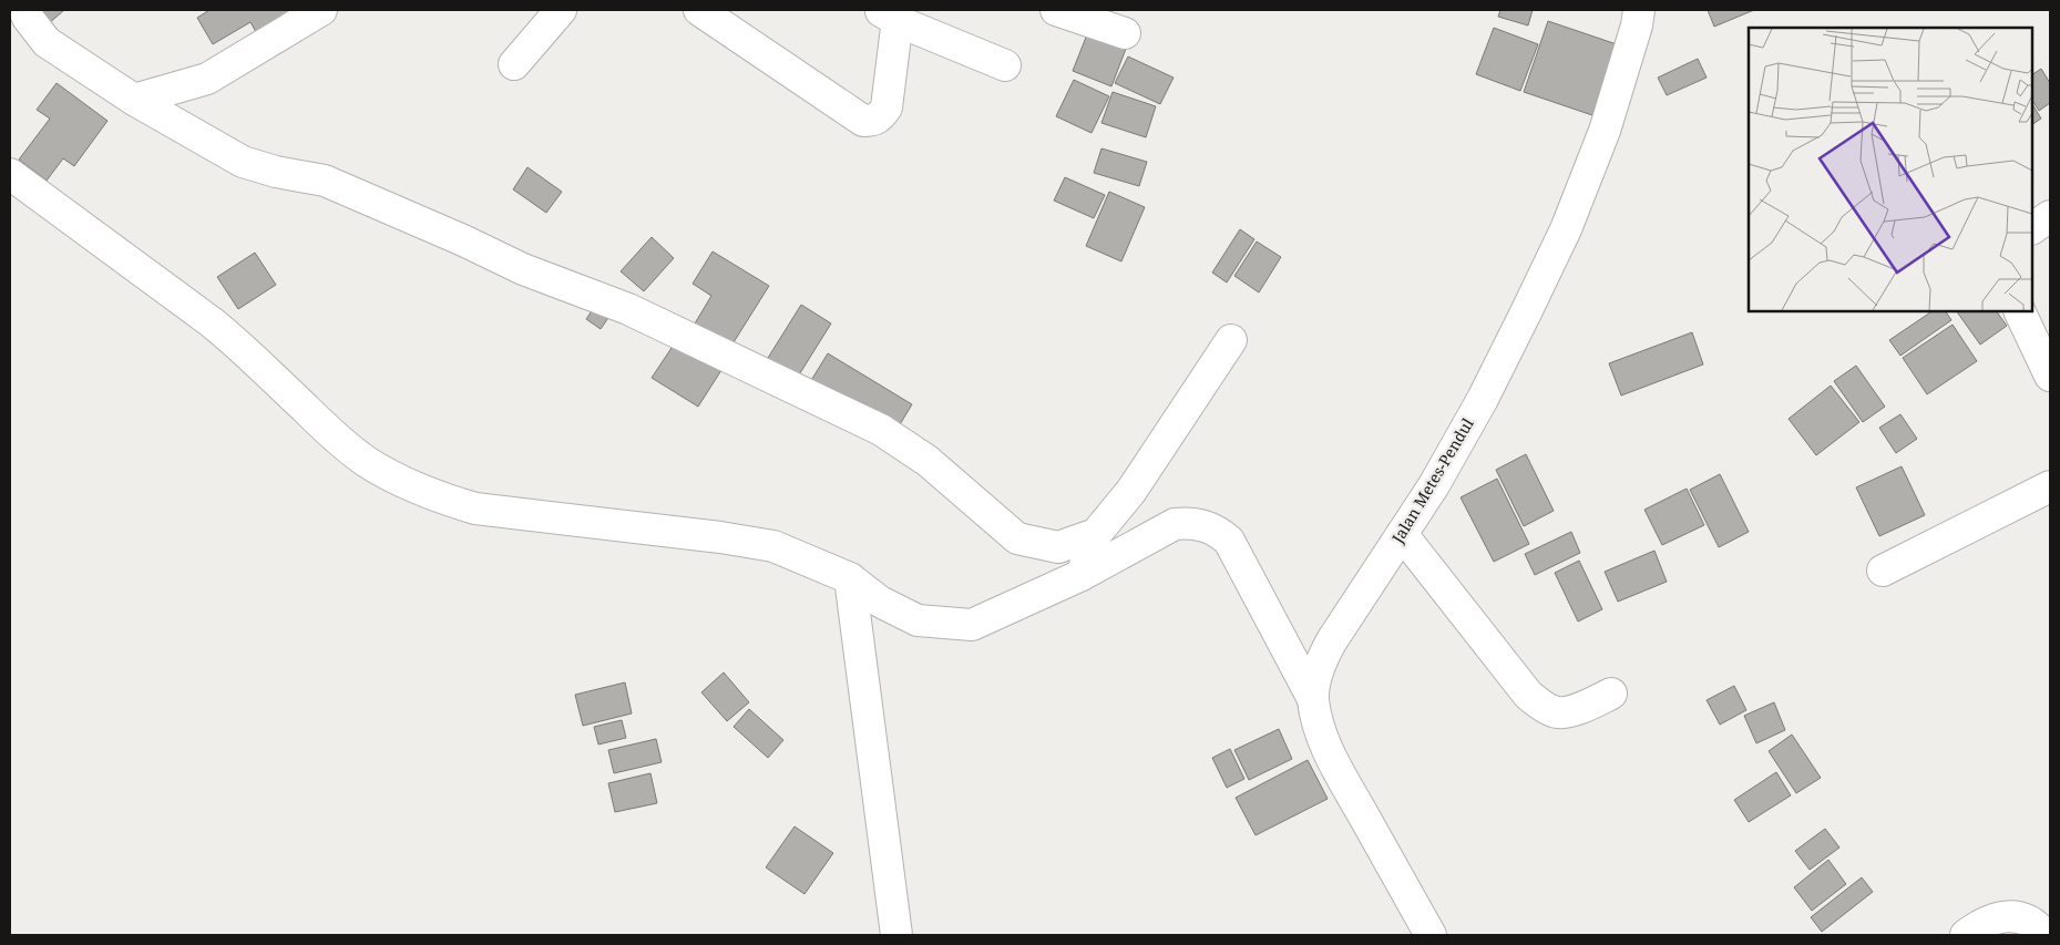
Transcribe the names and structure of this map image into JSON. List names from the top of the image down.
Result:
{
  "streets": {
    "street": ["Jalan Metes-Pendul"]
  }
}
